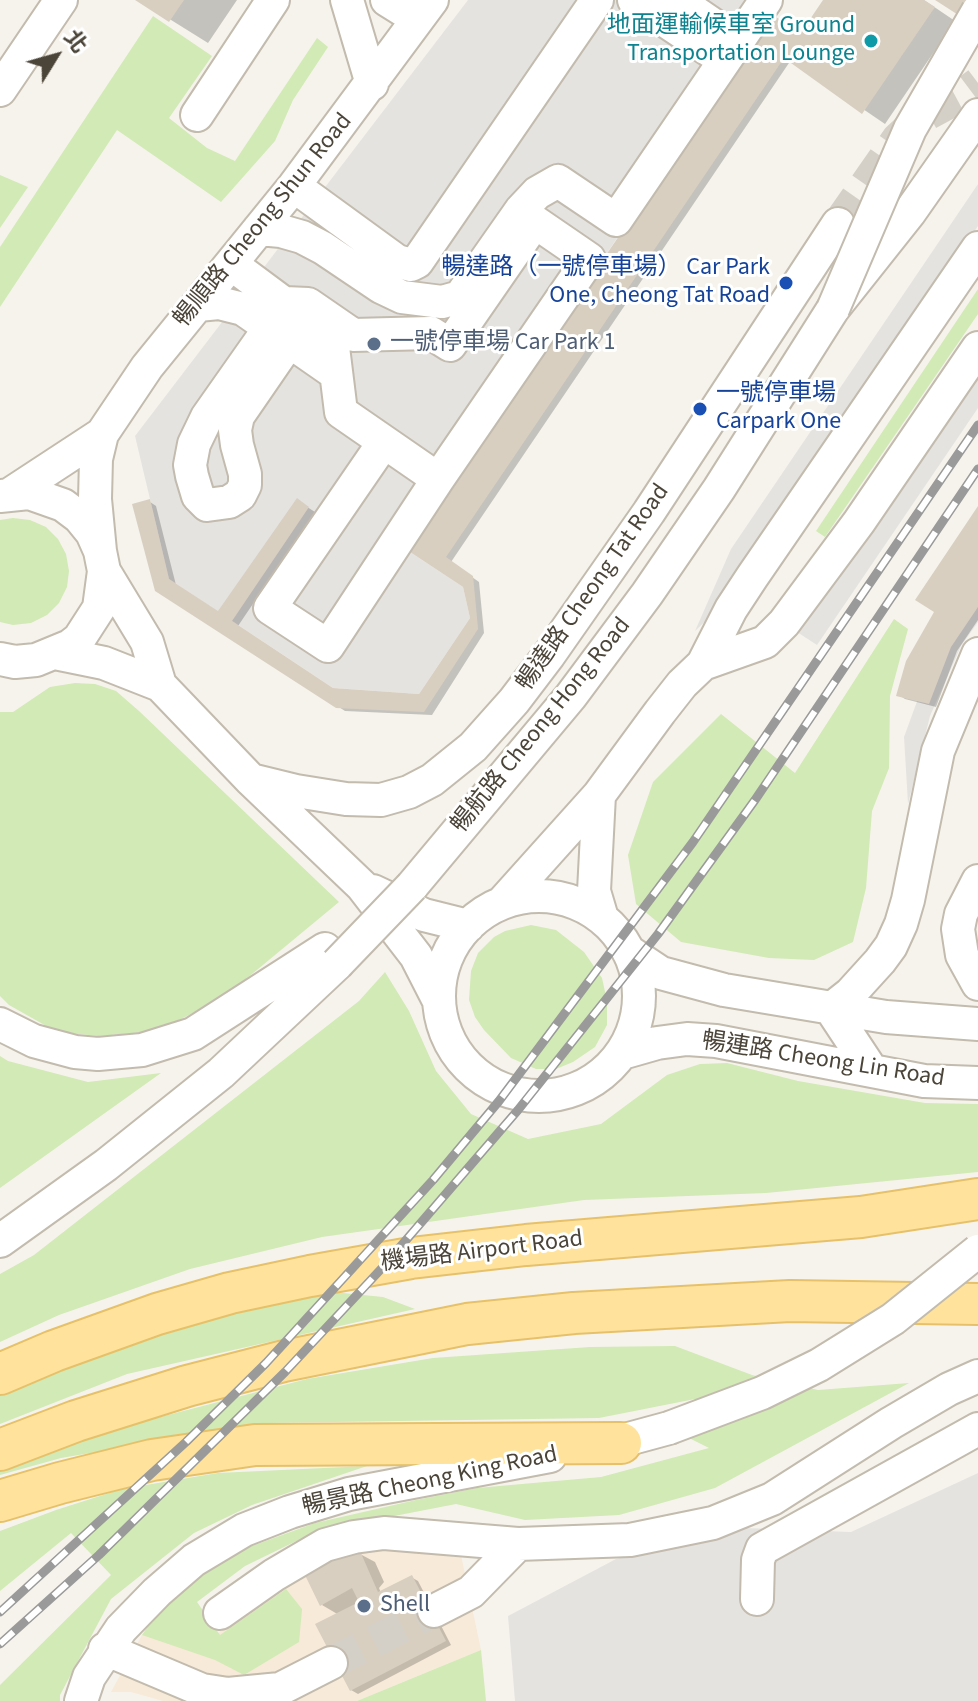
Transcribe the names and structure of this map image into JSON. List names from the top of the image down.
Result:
{
  "streets": {
    "main road": ["機場路 Airport Road"],
    "street": [
      "暢順路 Cheong Shun Road",
      "暢達路 Cheong Tat Road",
      "暢航路 Cheong Hong Road",
      "暢連路 Cheong Lin Road",
      "暢景路 Cheong King Road"
    ]
  },
  "places": [
    "地面運輸候車室 Ground Transportation Lounge",
    "暢達路（一號停車場） Car Park One, Cheong Tat Road",
    "一號停車場 Car Park 1",
    "一號停車場 Carpark One",
    "Shell"
  ],
  "north": "top right"
}
